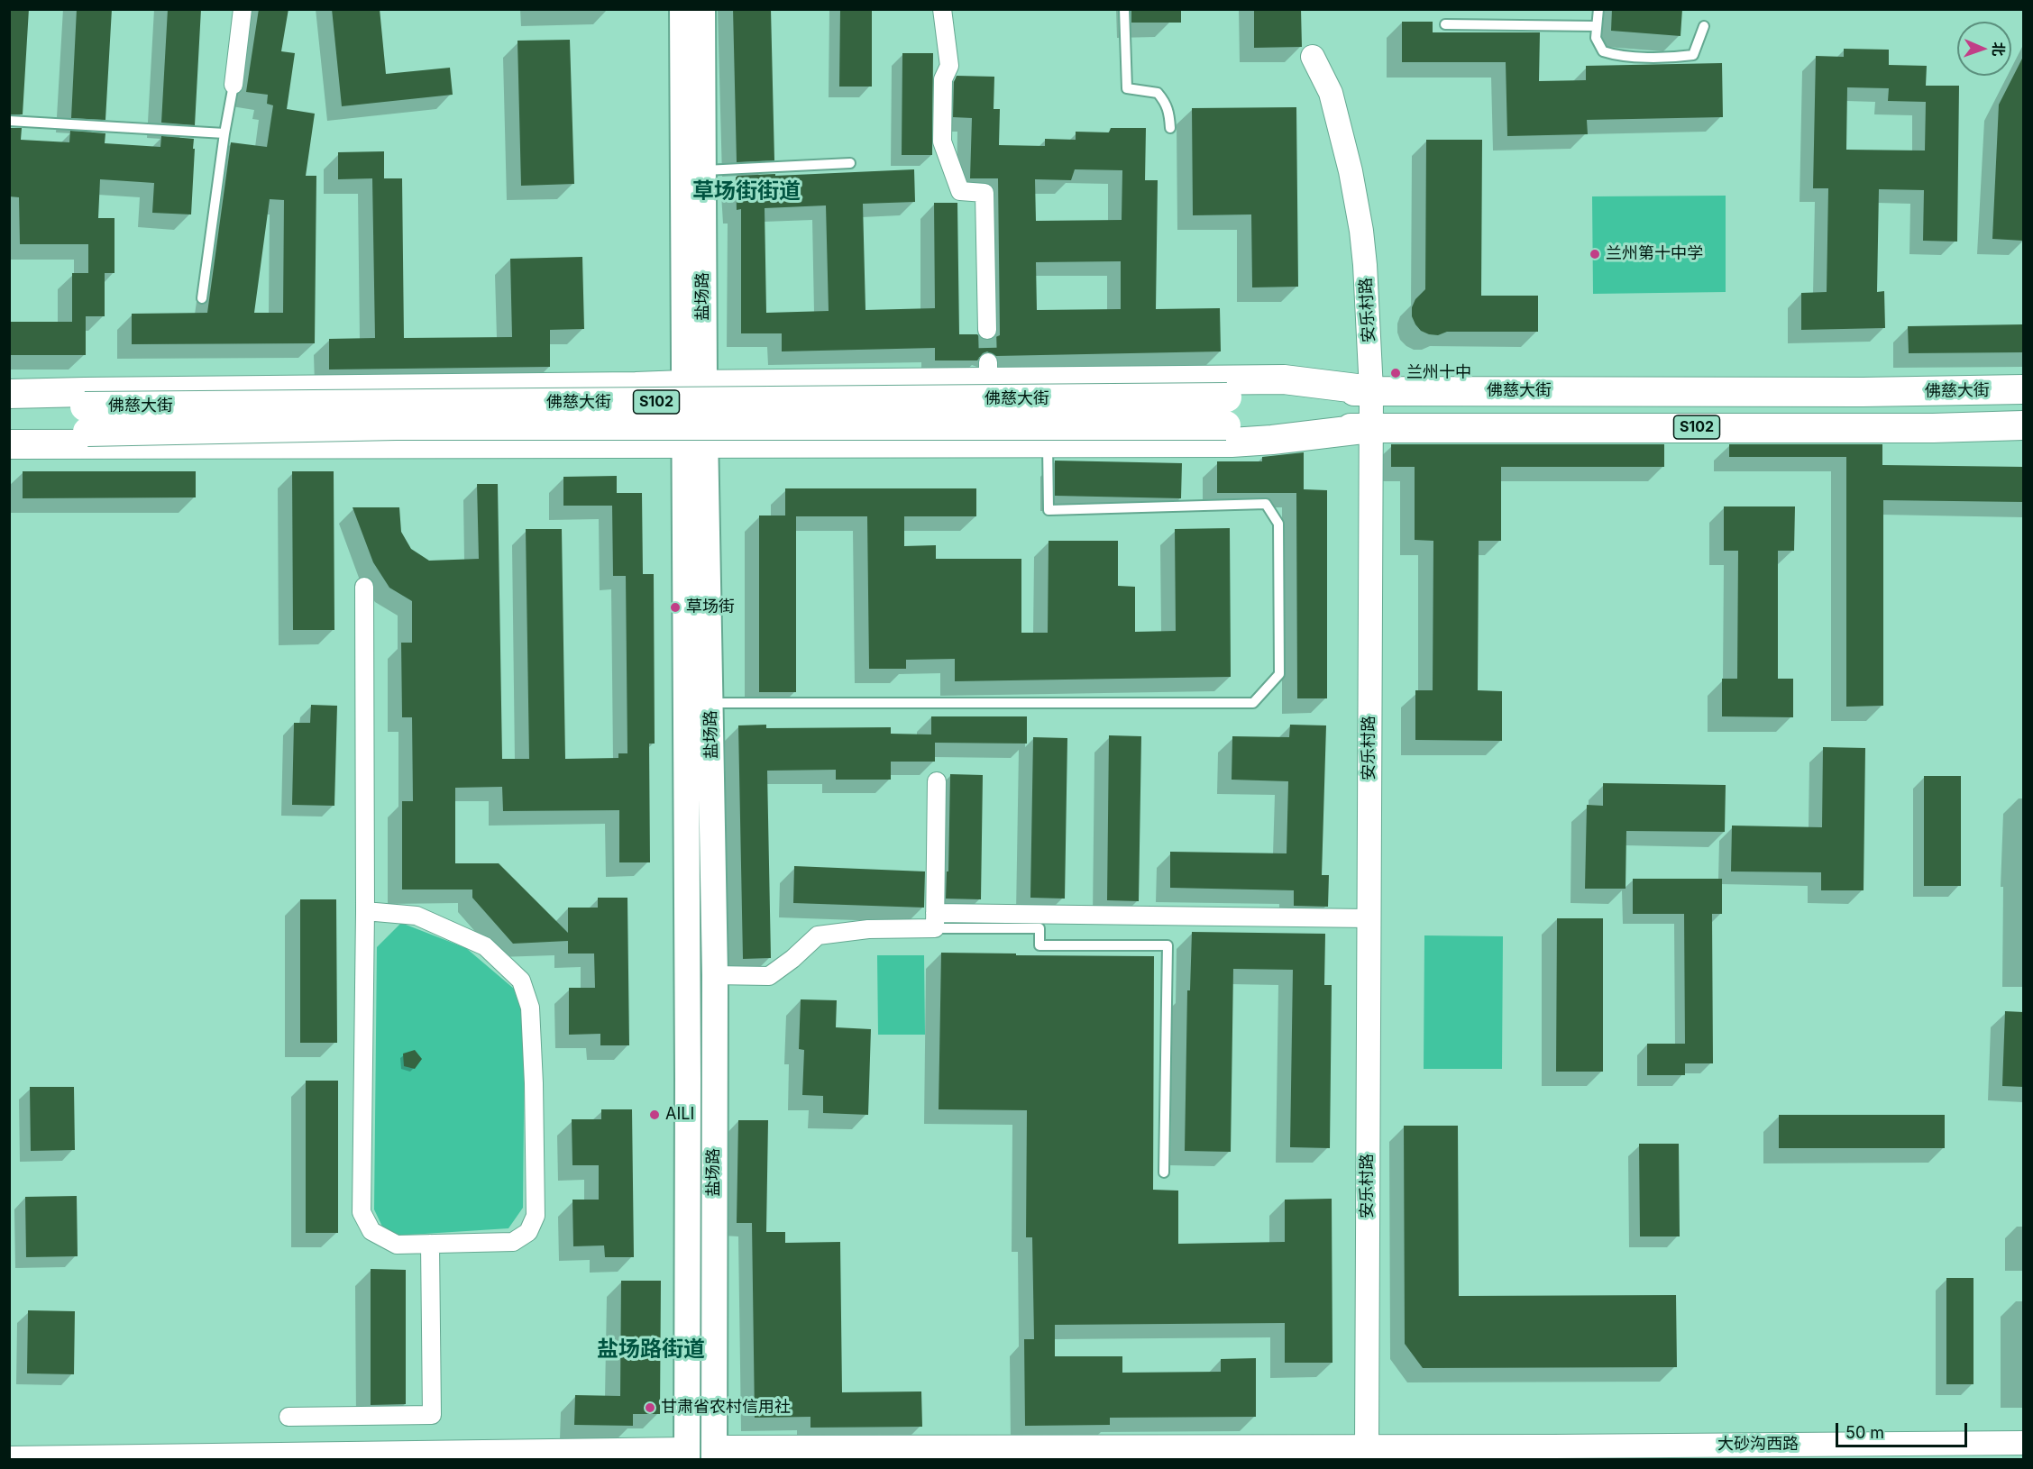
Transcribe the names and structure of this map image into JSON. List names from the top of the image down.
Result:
{
  "streets": {
    "main road": ["盐场路", "佛慈大街", "S102"],
    "street": ["安乐村路", "大砂沟西路"]
  },
  "crossings": [
    ["盐场路", "大砂沟西路"],
    ["安乐村路", "佛慈大街"],
    ["安乐村路", "大砂沟西路"]
  ],
  "districts": ["草场街街道", "盐场路街道"],
  "places": [
    "兰州第十中学",
    "兰州十中",
    "草场街",
    "AILI",
    "甘肃省农村信用社"
  ],
  "scale_bar": "50 m",
  "north": "right"
}
